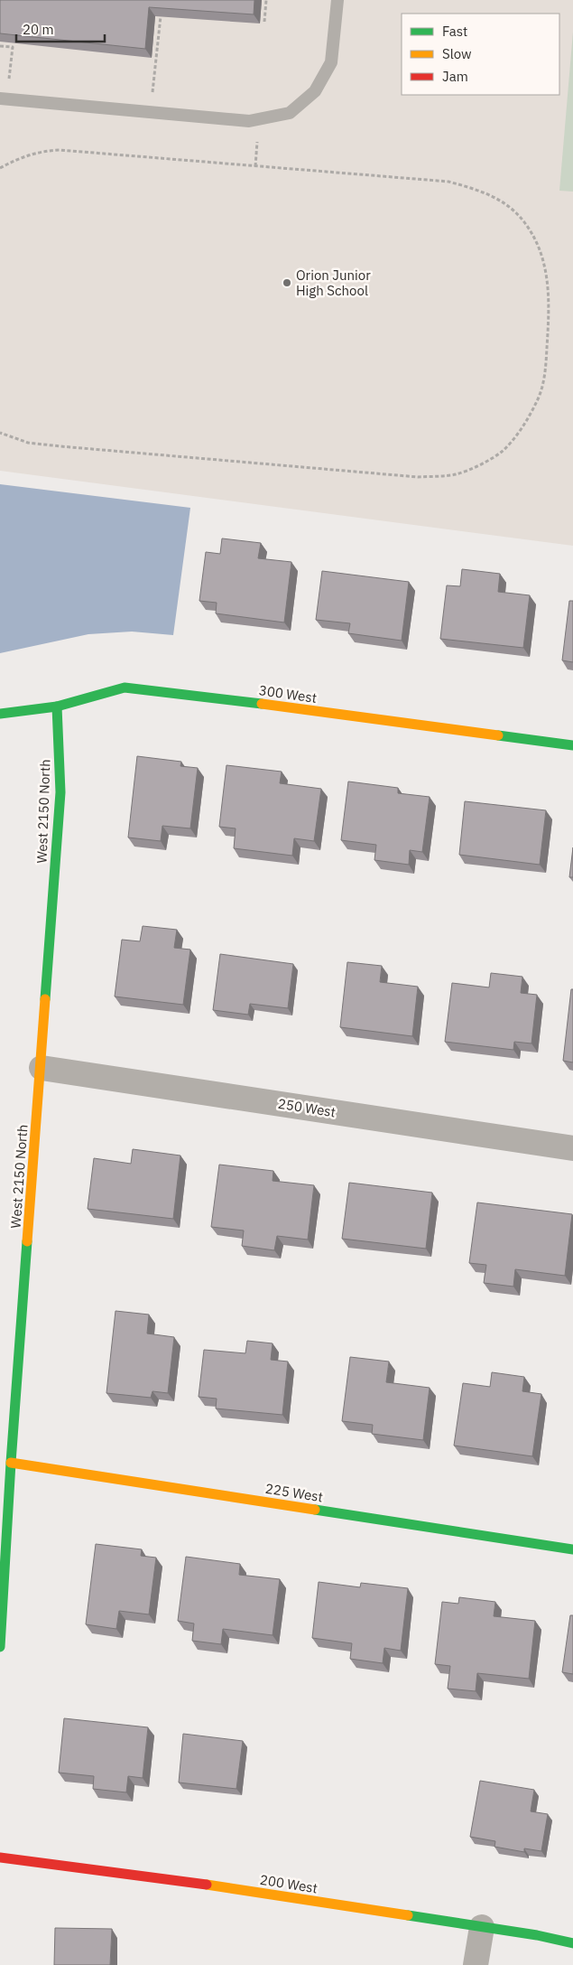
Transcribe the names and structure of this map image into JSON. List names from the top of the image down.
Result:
{
  "streets": {
    "street": [
      "300 West",
      "West 2150 North",
      "250 West",
      "225 West",
      "200 West"
    ]
  },
  "crossings": [
    ["300 West", "West 2150 North"],
    ["West 2150 North", "250 West"],
    ["West 2150 North", "225 West"]
  ],
  "places": ["Orion Junior High School"],
  "legend": ["Fast", "Slow", "Jam"],
  "scale_bar": "20 m"
}
